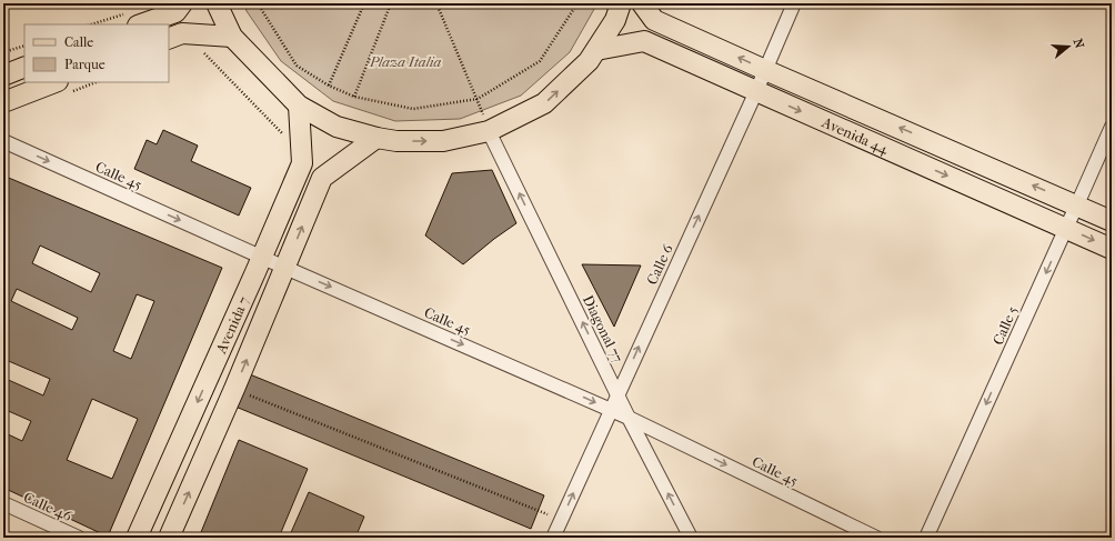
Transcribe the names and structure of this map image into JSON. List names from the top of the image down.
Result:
{
  "streets": {
    "main road": ["Avenida 44", "Avenida 7"],
    "street": [
      "Calle 45",
      "Calle 6",
      "Calle 5",
      "Diagonal 77",
      "Calle 46"
    ]
  },
  "crossings": [
    ["Avenida 44", "Calle 6"],
    ["Avenida 44", "Calle 5"],
    ["Calle 45", "Calle 6"],
    ["Calle 45", "Avenida 7"],
    ["Calle 45", "Diagonal 77"],
    ["Calle 6", "Diagonal 77"]
  ],
  "one_way": [
    "Calle 45",
    "Calle 6",
    "Calle 5",
    "Diagonal 77"
  ],
  "parks": ["Plaza Italia"],
  "legend": ["Calle", "Parque"],
  "north": "right"
}
